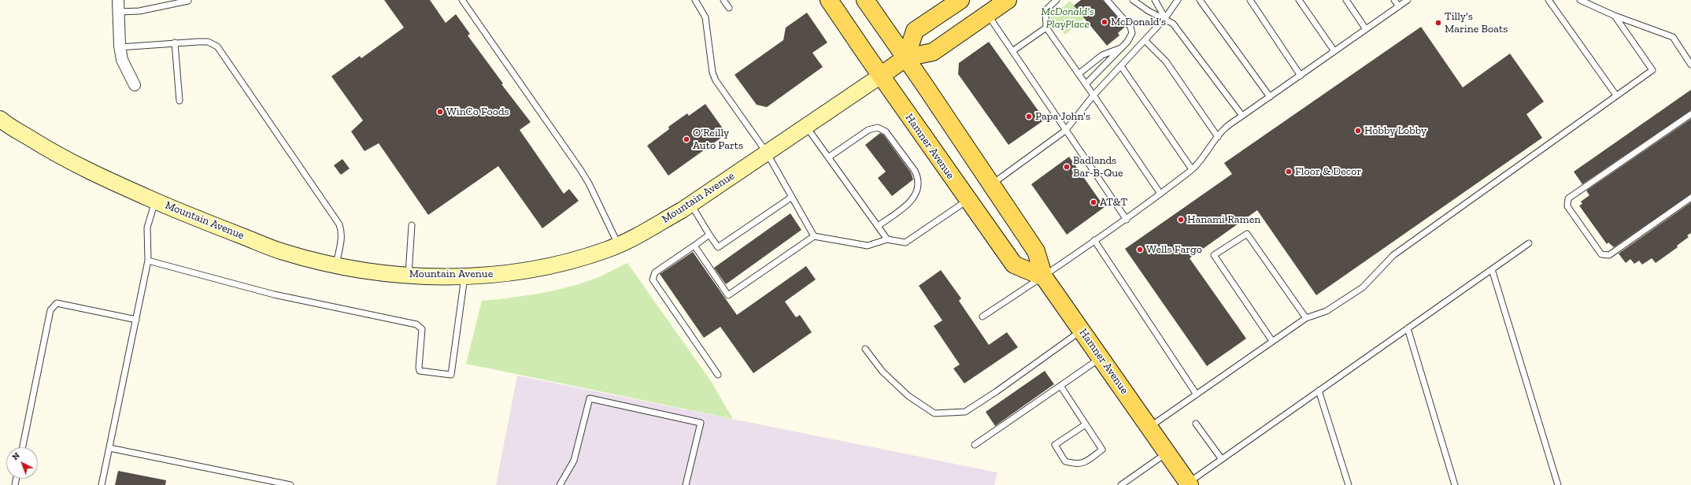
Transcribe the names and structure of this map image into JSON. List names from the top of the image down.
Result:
{
  "streets": {
    "main road": ["Hamner Avenue", "Mountain Avenue"]
  },
  "crossings": [
    ["Hamner Avenue", "Mountain Avenue"]
  ],
  "parks": ["McDonald's PlayPlace"],
  "places": [
    "McDonald's",
    "Tilly's Marine Boats",
    "WinCo Foods",
    "Papa John's",
    "Hobby Lobby",
    "O'Reilly Auto Parts",
    "Badlands Bar-B-Que",
    "Floor & Decor",
    "AT&T",
    "Hanami Ramen",
    "Wells Fargo"
  ],
  "north": "top left"
}
